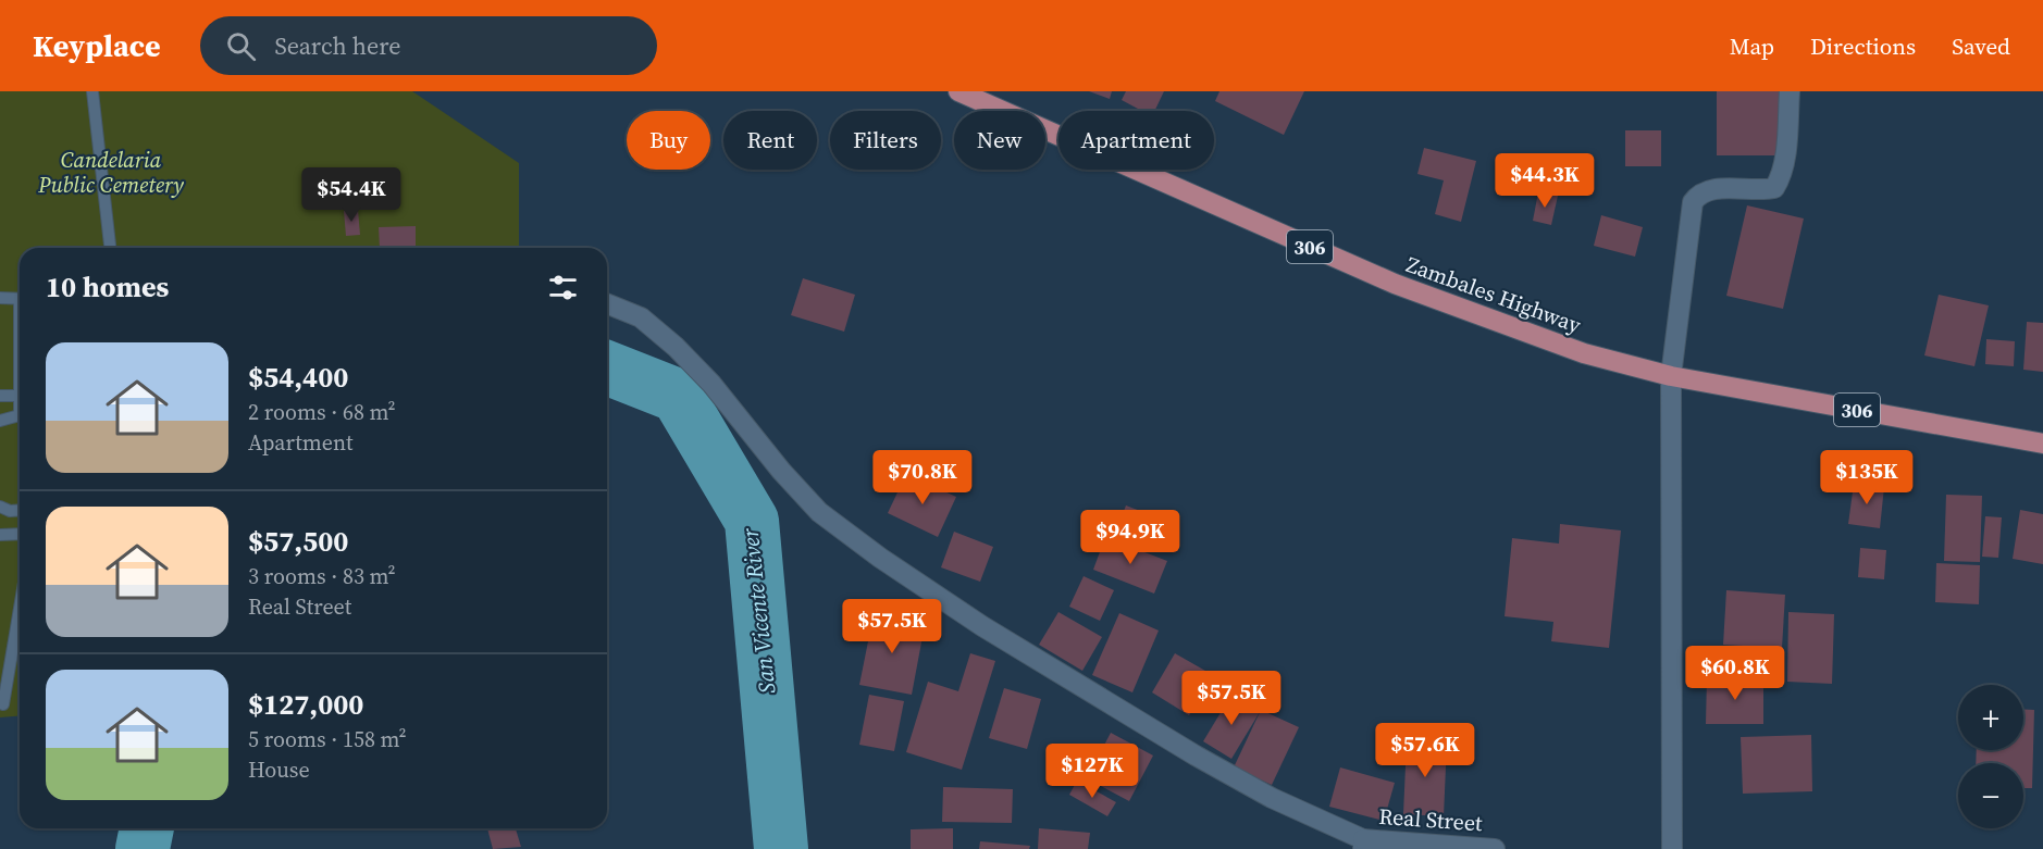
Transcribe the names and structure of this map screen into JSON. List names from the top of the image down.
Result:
{
  "streets": {
    "main road": ["306", "Zambales Highway"],
    "street": ["Real Street"]
  },
  "water": ["San Vicente River"],
  "parks": ["Candelaria Public Cemetery"],
  "page": {
    "header": "Keyplace",
    "search": "Search here",
    "nav": ["Map", "Directions", "Saved"],
    "chip": [
      "Buy",
      "Rent",
      "Filters",
      "New",
      "Apartment"
    ],
    "price": [
      "$44.3K",
      "$54.4K",
      "$70.8K",
      "$135K",
      "$94.9K",
      "$57.5K",
      "$60.8K",
      "$57.5K",
      "$57.6K",
      "$127K"
    ],
    "heading": "10 homes",
    "list": [
      {
        "name": "$54,400",
        "note": "2 rooms · 68 m² · Apartment"
      },
      {
        "name": "$57,500",
        "note": "3 rooms · 83 m² · Real Street"
      },
      {
        "name": "$127,000",
        "note": "5 rooms · 158 m² · House"
      }
    ],
    "map_buttons": ["+", "−"]
  }
}
